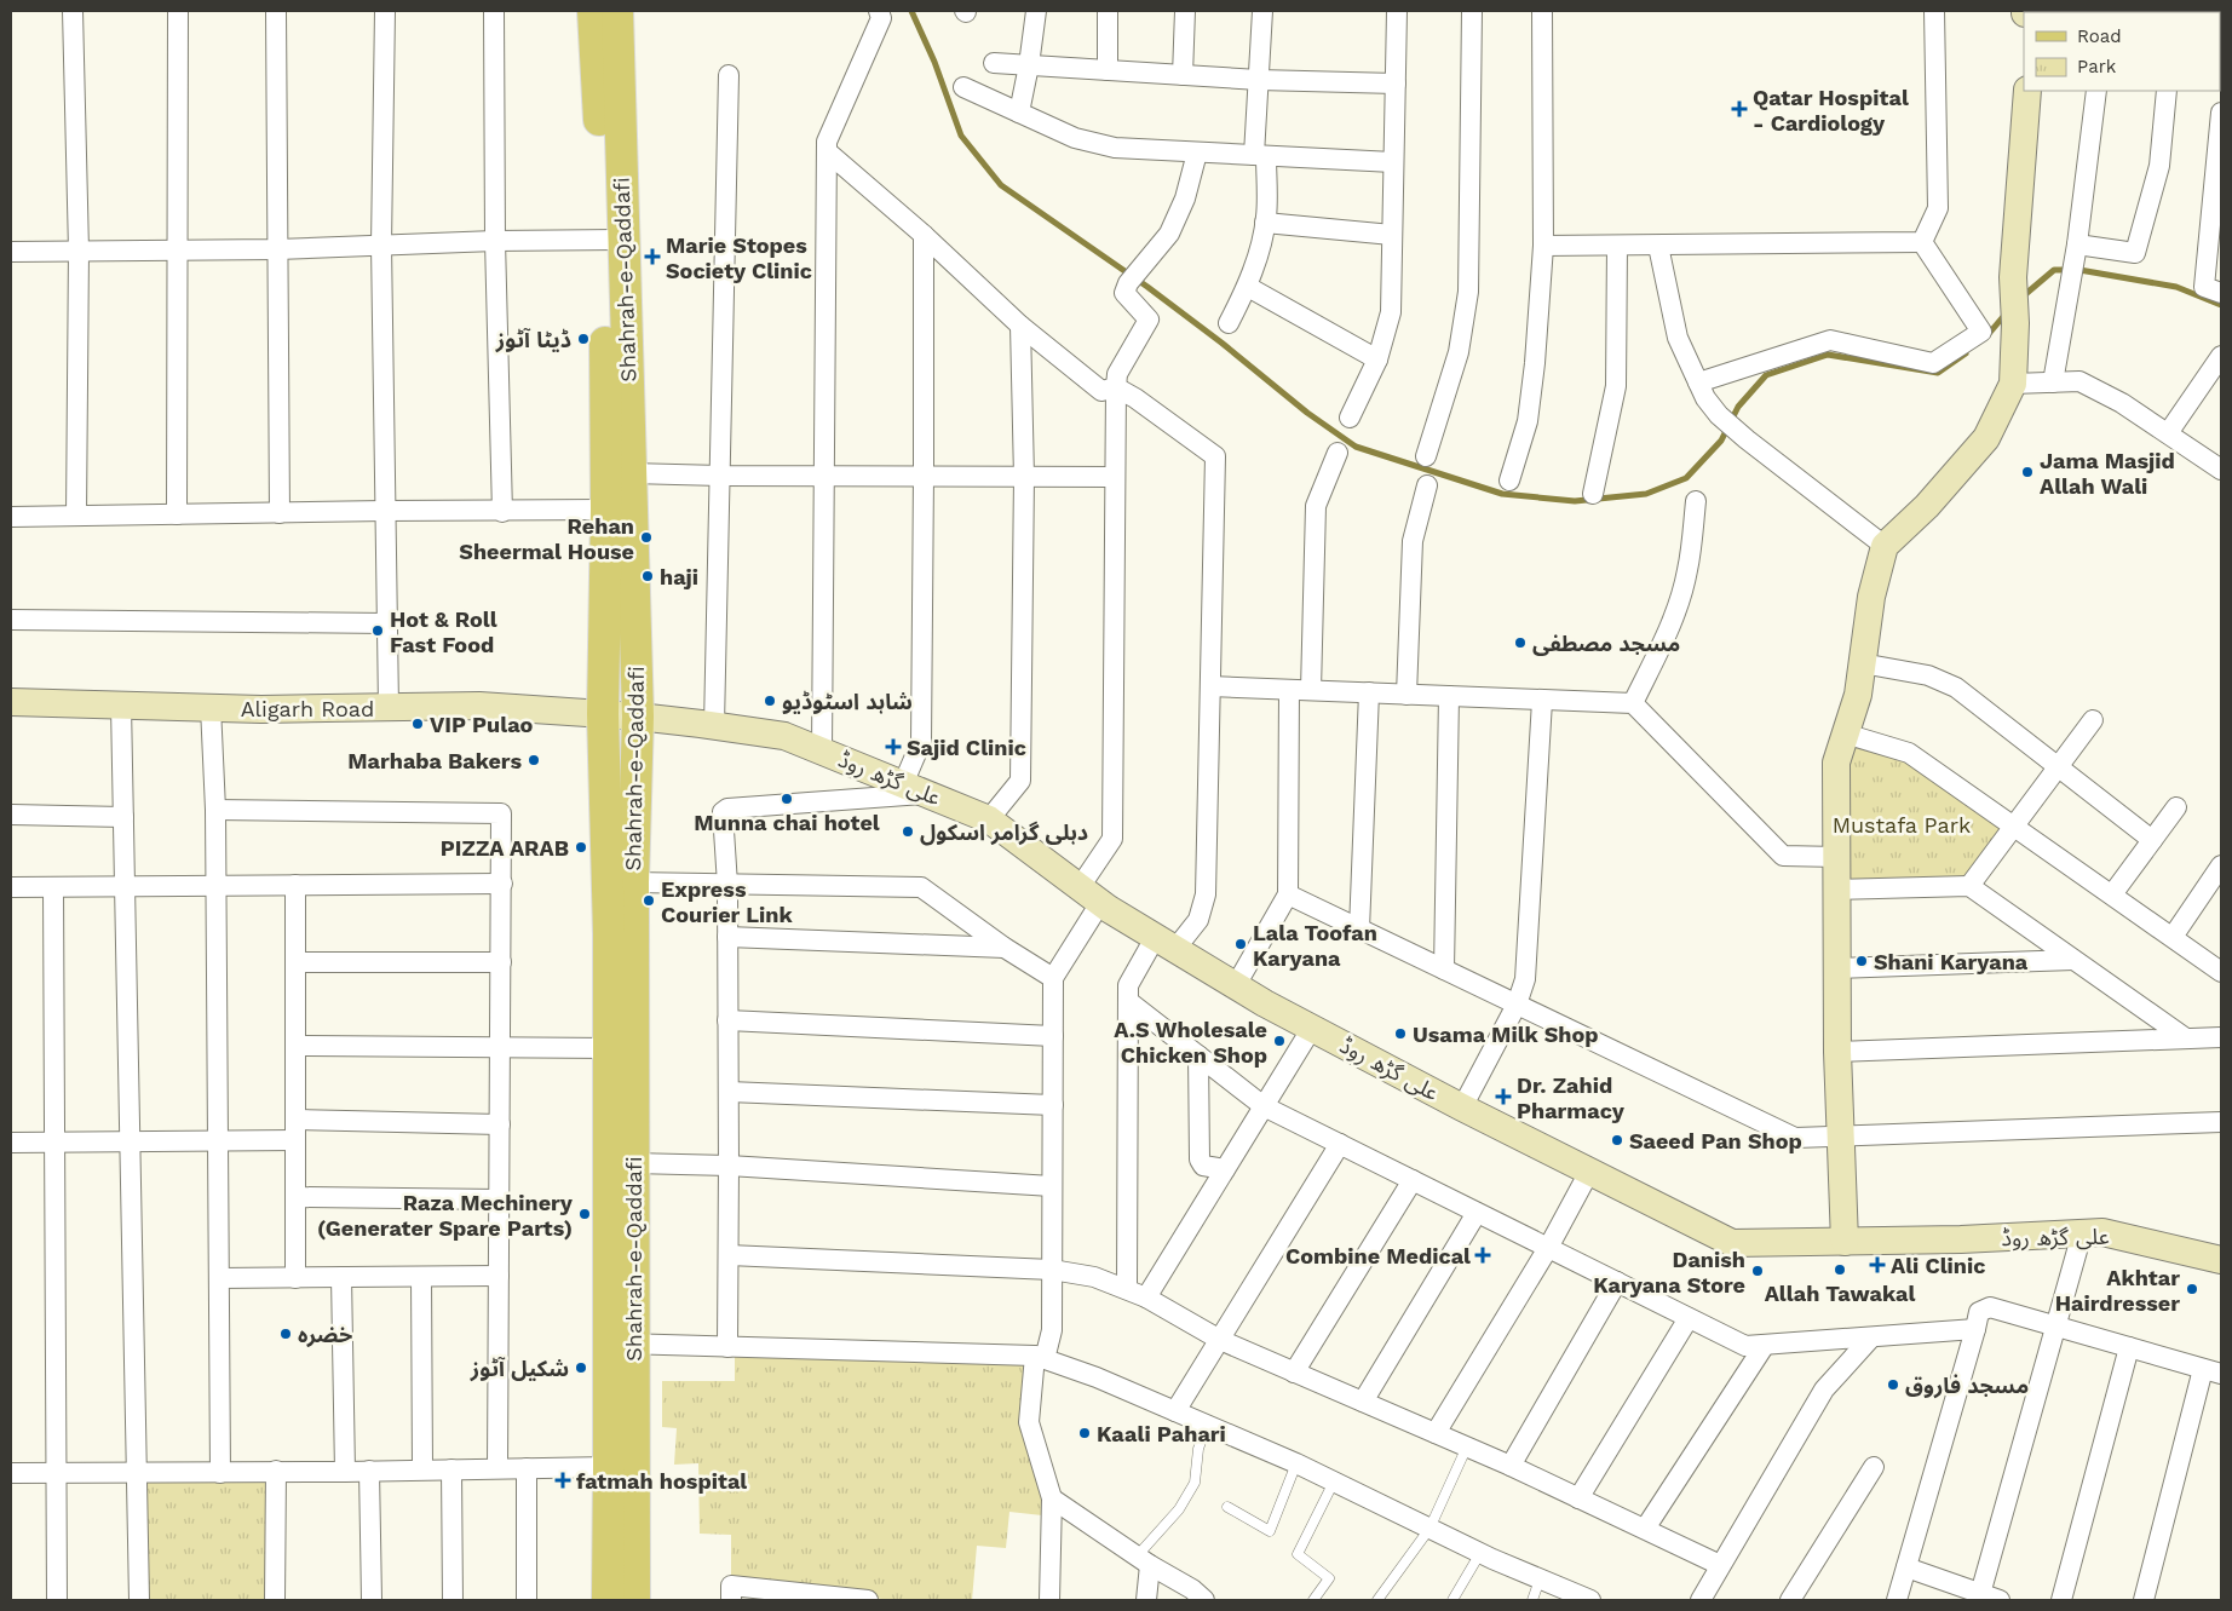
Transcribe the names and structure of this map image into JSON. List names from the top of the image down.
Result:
{
  "streets": {
    "main road": ["Shahrah-e-Qaddafi", "Aligarh Road", "علی گڑھ روڈ"]
  },
  "crossings": [
    ["Shahrah-e-Qaddafi", "Aligarh Road"],
    ["Shahrah-e-Qaddafi", "علی گڑھ روڈ"],
    ["Aligarh Road", "علی گڑھ روڈ"]
  ],
  "parks": ["Mustafa Park"],
  "places": {
    "health": [
      "Qatar Hospital - Cardiology",
      "Marie Stopes Society Clinic",
      "Sajid Clinic",
      "Dr. Zahid Pharmacy",
      "Combine Medical",
      "Ali Clinic",
      "fatmah hospital"
    ],
    "other": [
      "ڈیٹا آٹوز",
      "Jama Masjid Allah Wali",
      "Rehan Sheermal House",
      "haji",
      "Hot & Roll Fast Food",
      "مسجد مصطفی",
      "شاہد اسٹوڈیو",
      "VIP Pulao",
      "Marhaba Bakers",
      "Munna chai hotel",
      "دہلی گرامر اسکول",
      "PIZZA ARAB",
      "Express Courier Link",
      "Lala Toofan Karyana",
      "Shani Karyana",
      "Usama Milk Shop",
      "A.S Wholesale Chicken Shop",
      "Saeed Pan Shop",
      "Raza Mechinery (Generater Spare Parts)",
      "Allah Tawakal",
      "Danish Karyana Store",
      "Akhtar Hairdresser",
      "خضرہ",
      "شکیل آٹوز",
      "مسجد فاروق",
      "Kaali Pahari"
    ]
  },
  "legend": ["Road", "Park"]
}
